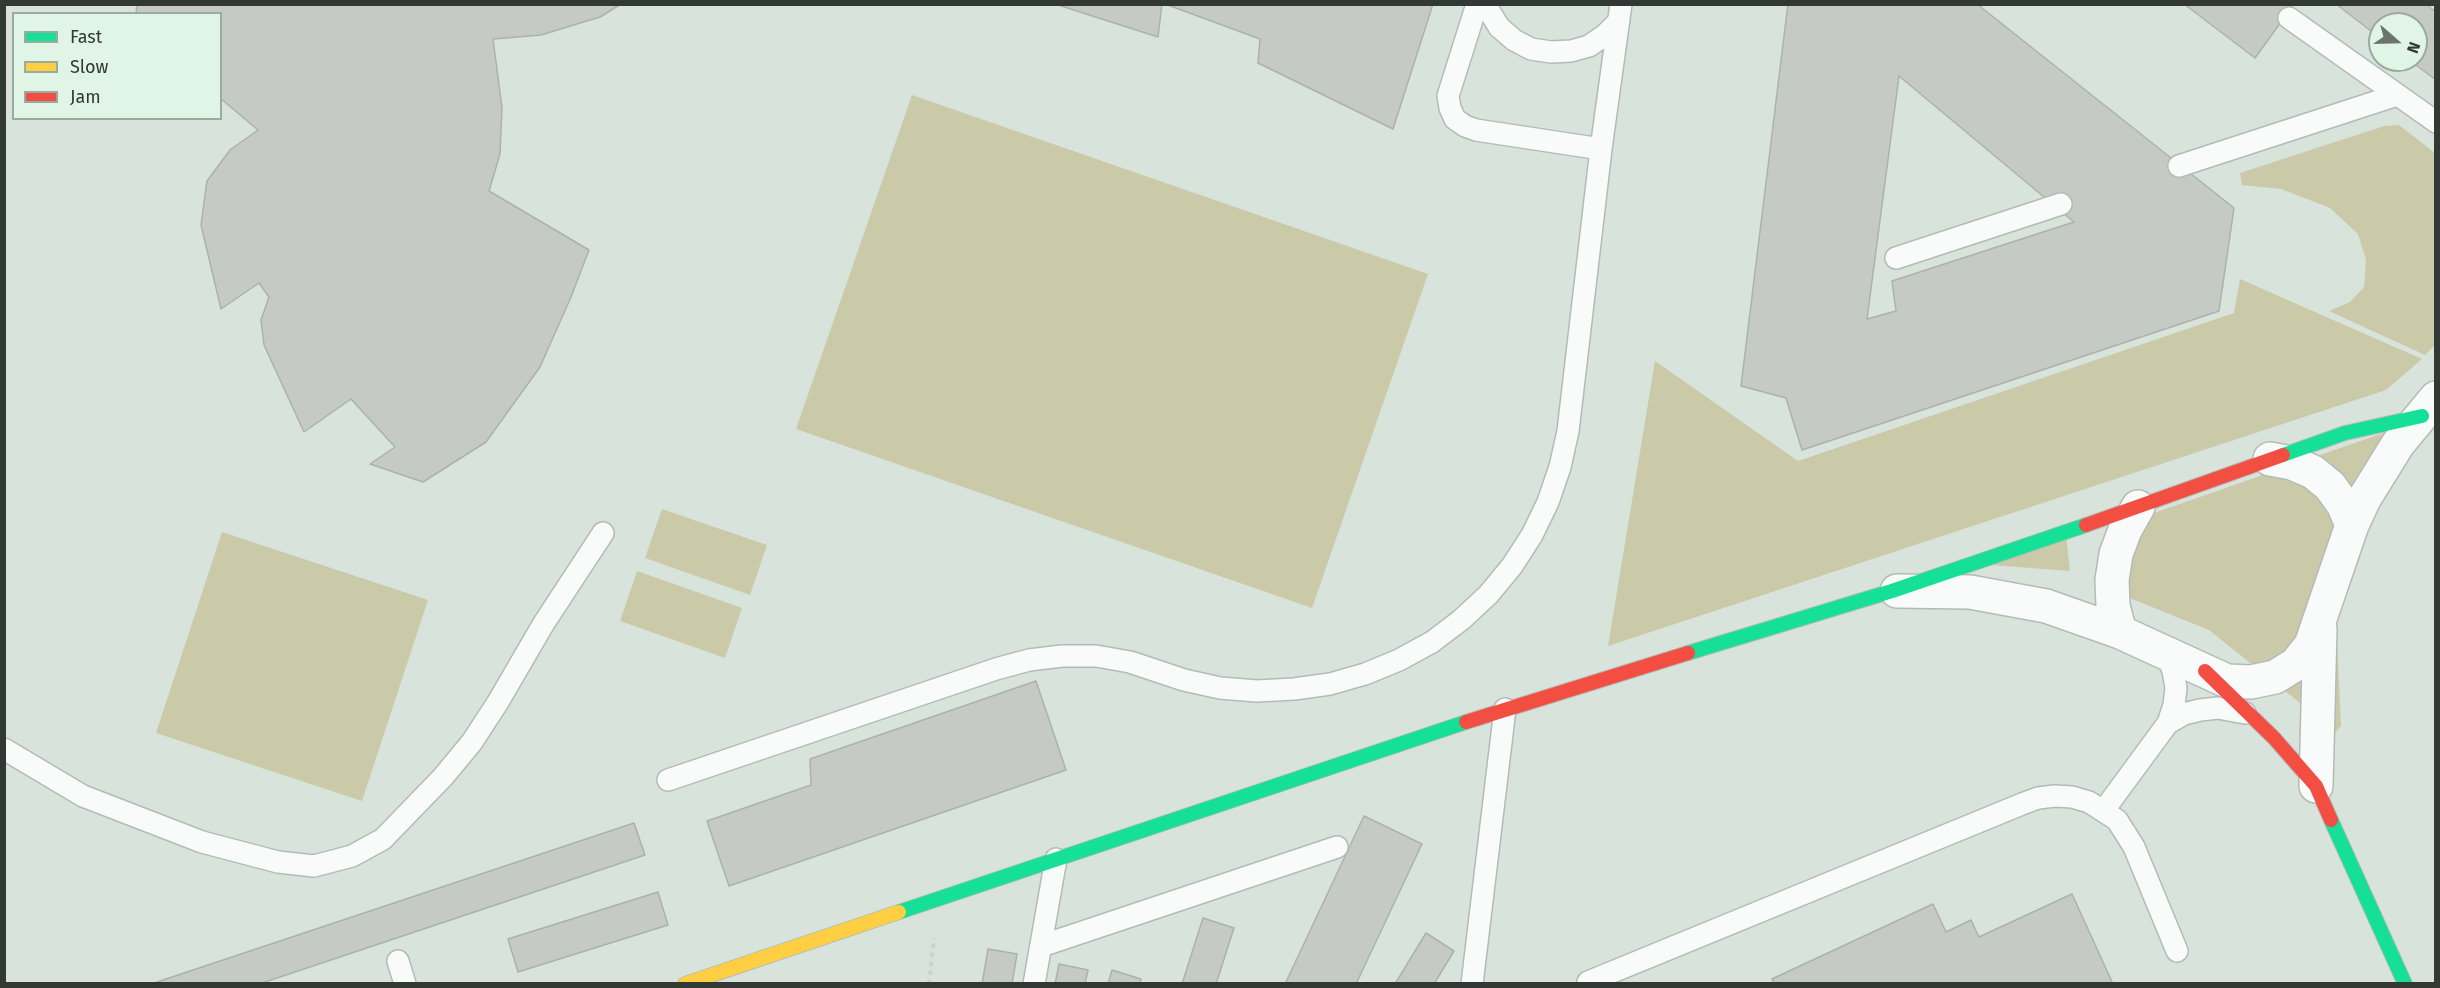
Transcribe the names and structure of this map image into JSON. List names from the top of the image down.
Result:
{
  "legend": ["Fast", "Slow", "Jam"],
  "north": "right"
}
